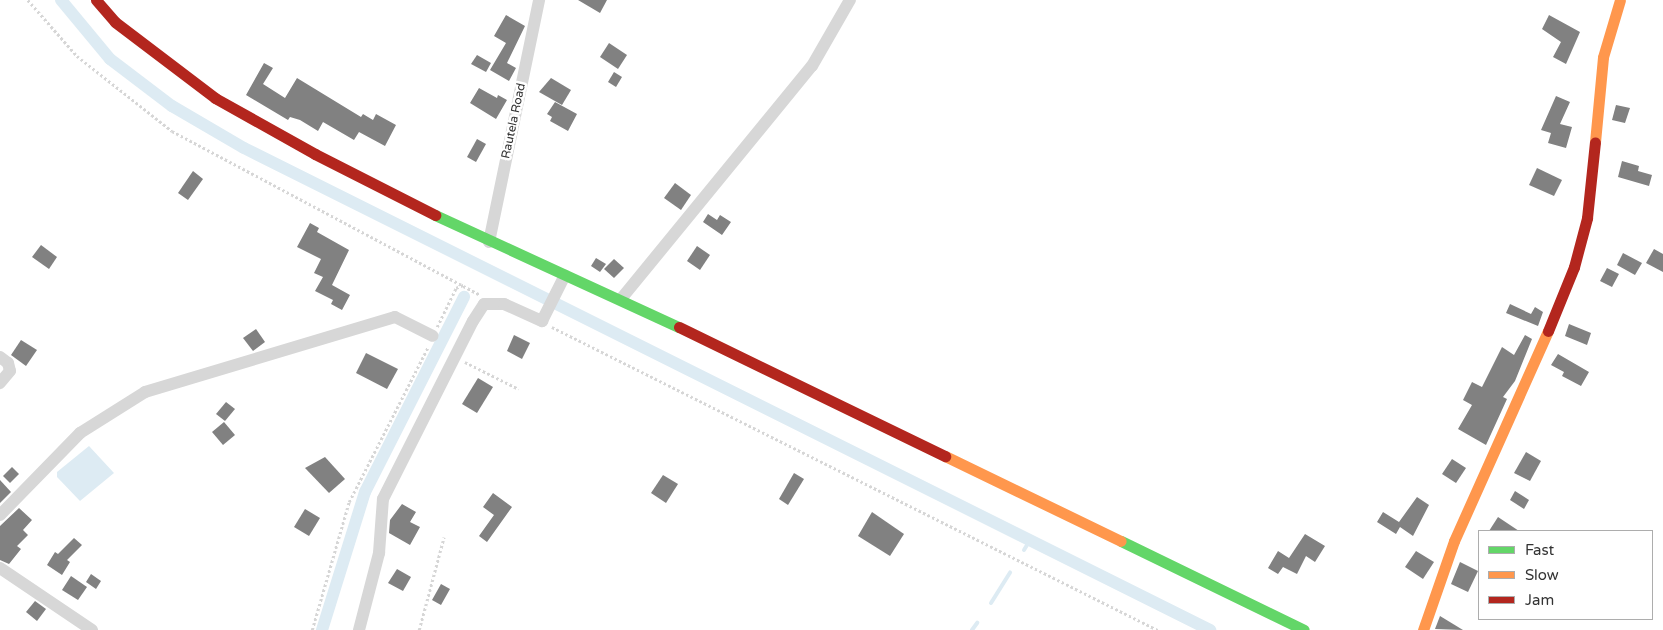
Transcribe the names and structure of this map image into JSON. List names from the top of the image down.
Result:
{
  "streets": {
    "street": ["Rautela Road"]
  },
  "legend": ["Fast", "Slow", "Jam"]
}
